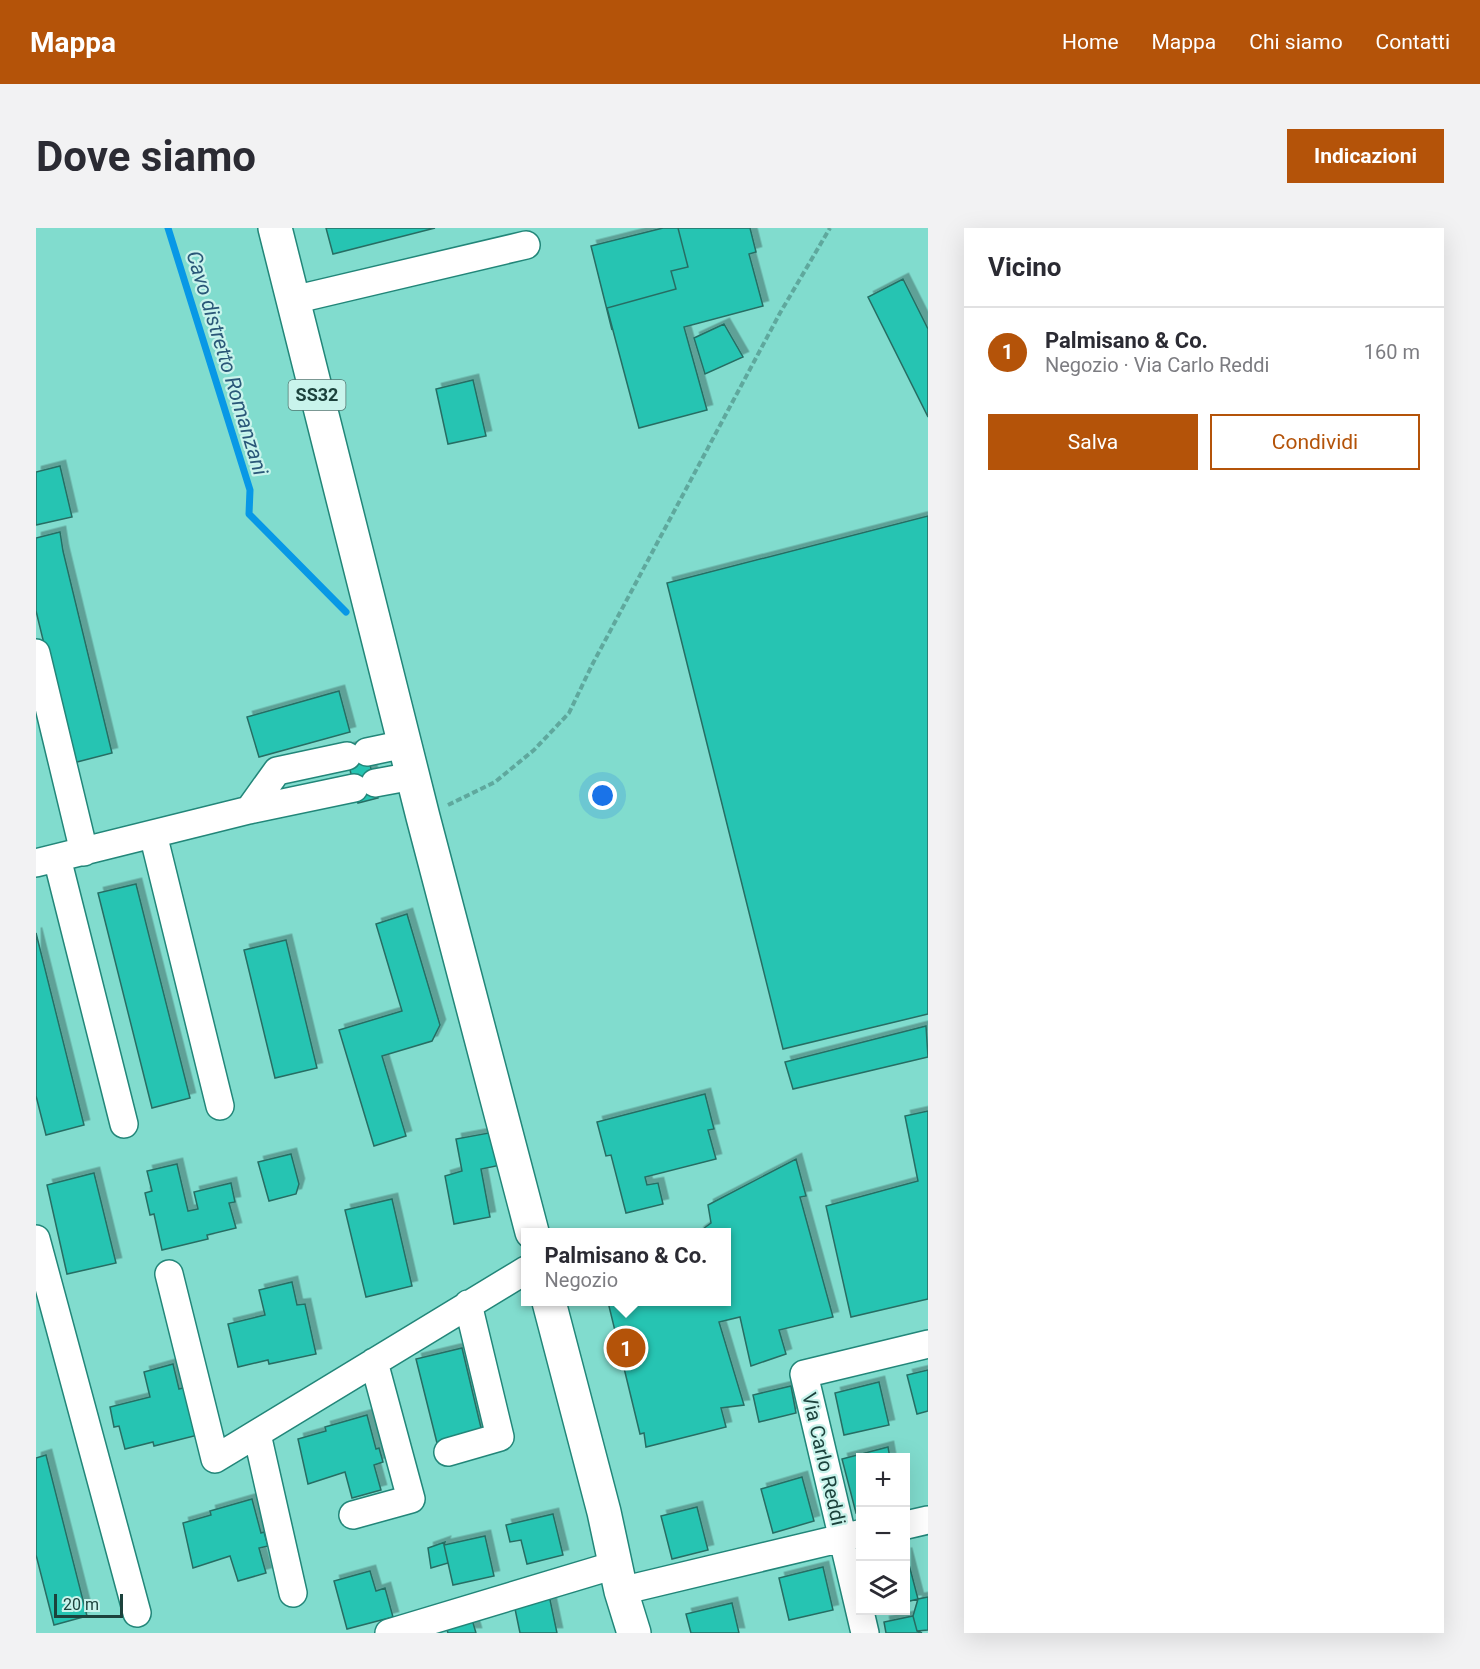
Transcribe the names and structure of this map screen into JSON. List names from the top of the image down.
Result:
{
  "streets": {
    "main road": ["SS32"],
    "street": ["Via Carlo Reddi"]
  },
  "water": ["Cavo distretto Romanzani"],
  "scale_bar": "20 m",
  "page": {
    "header": "Mappa",
    "nav": [
      "Home",
      "Mappa",
      "Chi siamo",
      "Contatti"
    ],
    "buttons": [
      "Indicazioni",
      ["Salva", "Condividi"]
    ],
    "title": "Dove siamo",
    "heading": "Vicino",
    "list": [
      {
        "mark": "1",
        "name": "Palmisano & Co.",
        "note": "Negozio · Via Carlo Reddi",
        "value": "160 m"
      }
    ],
    "popup": ["Palmisano & Co.", "Negozio"],
    "pins": "1",
    "map_buttons": ["+", "−"],
    "scale": "20 m"
  }
}
